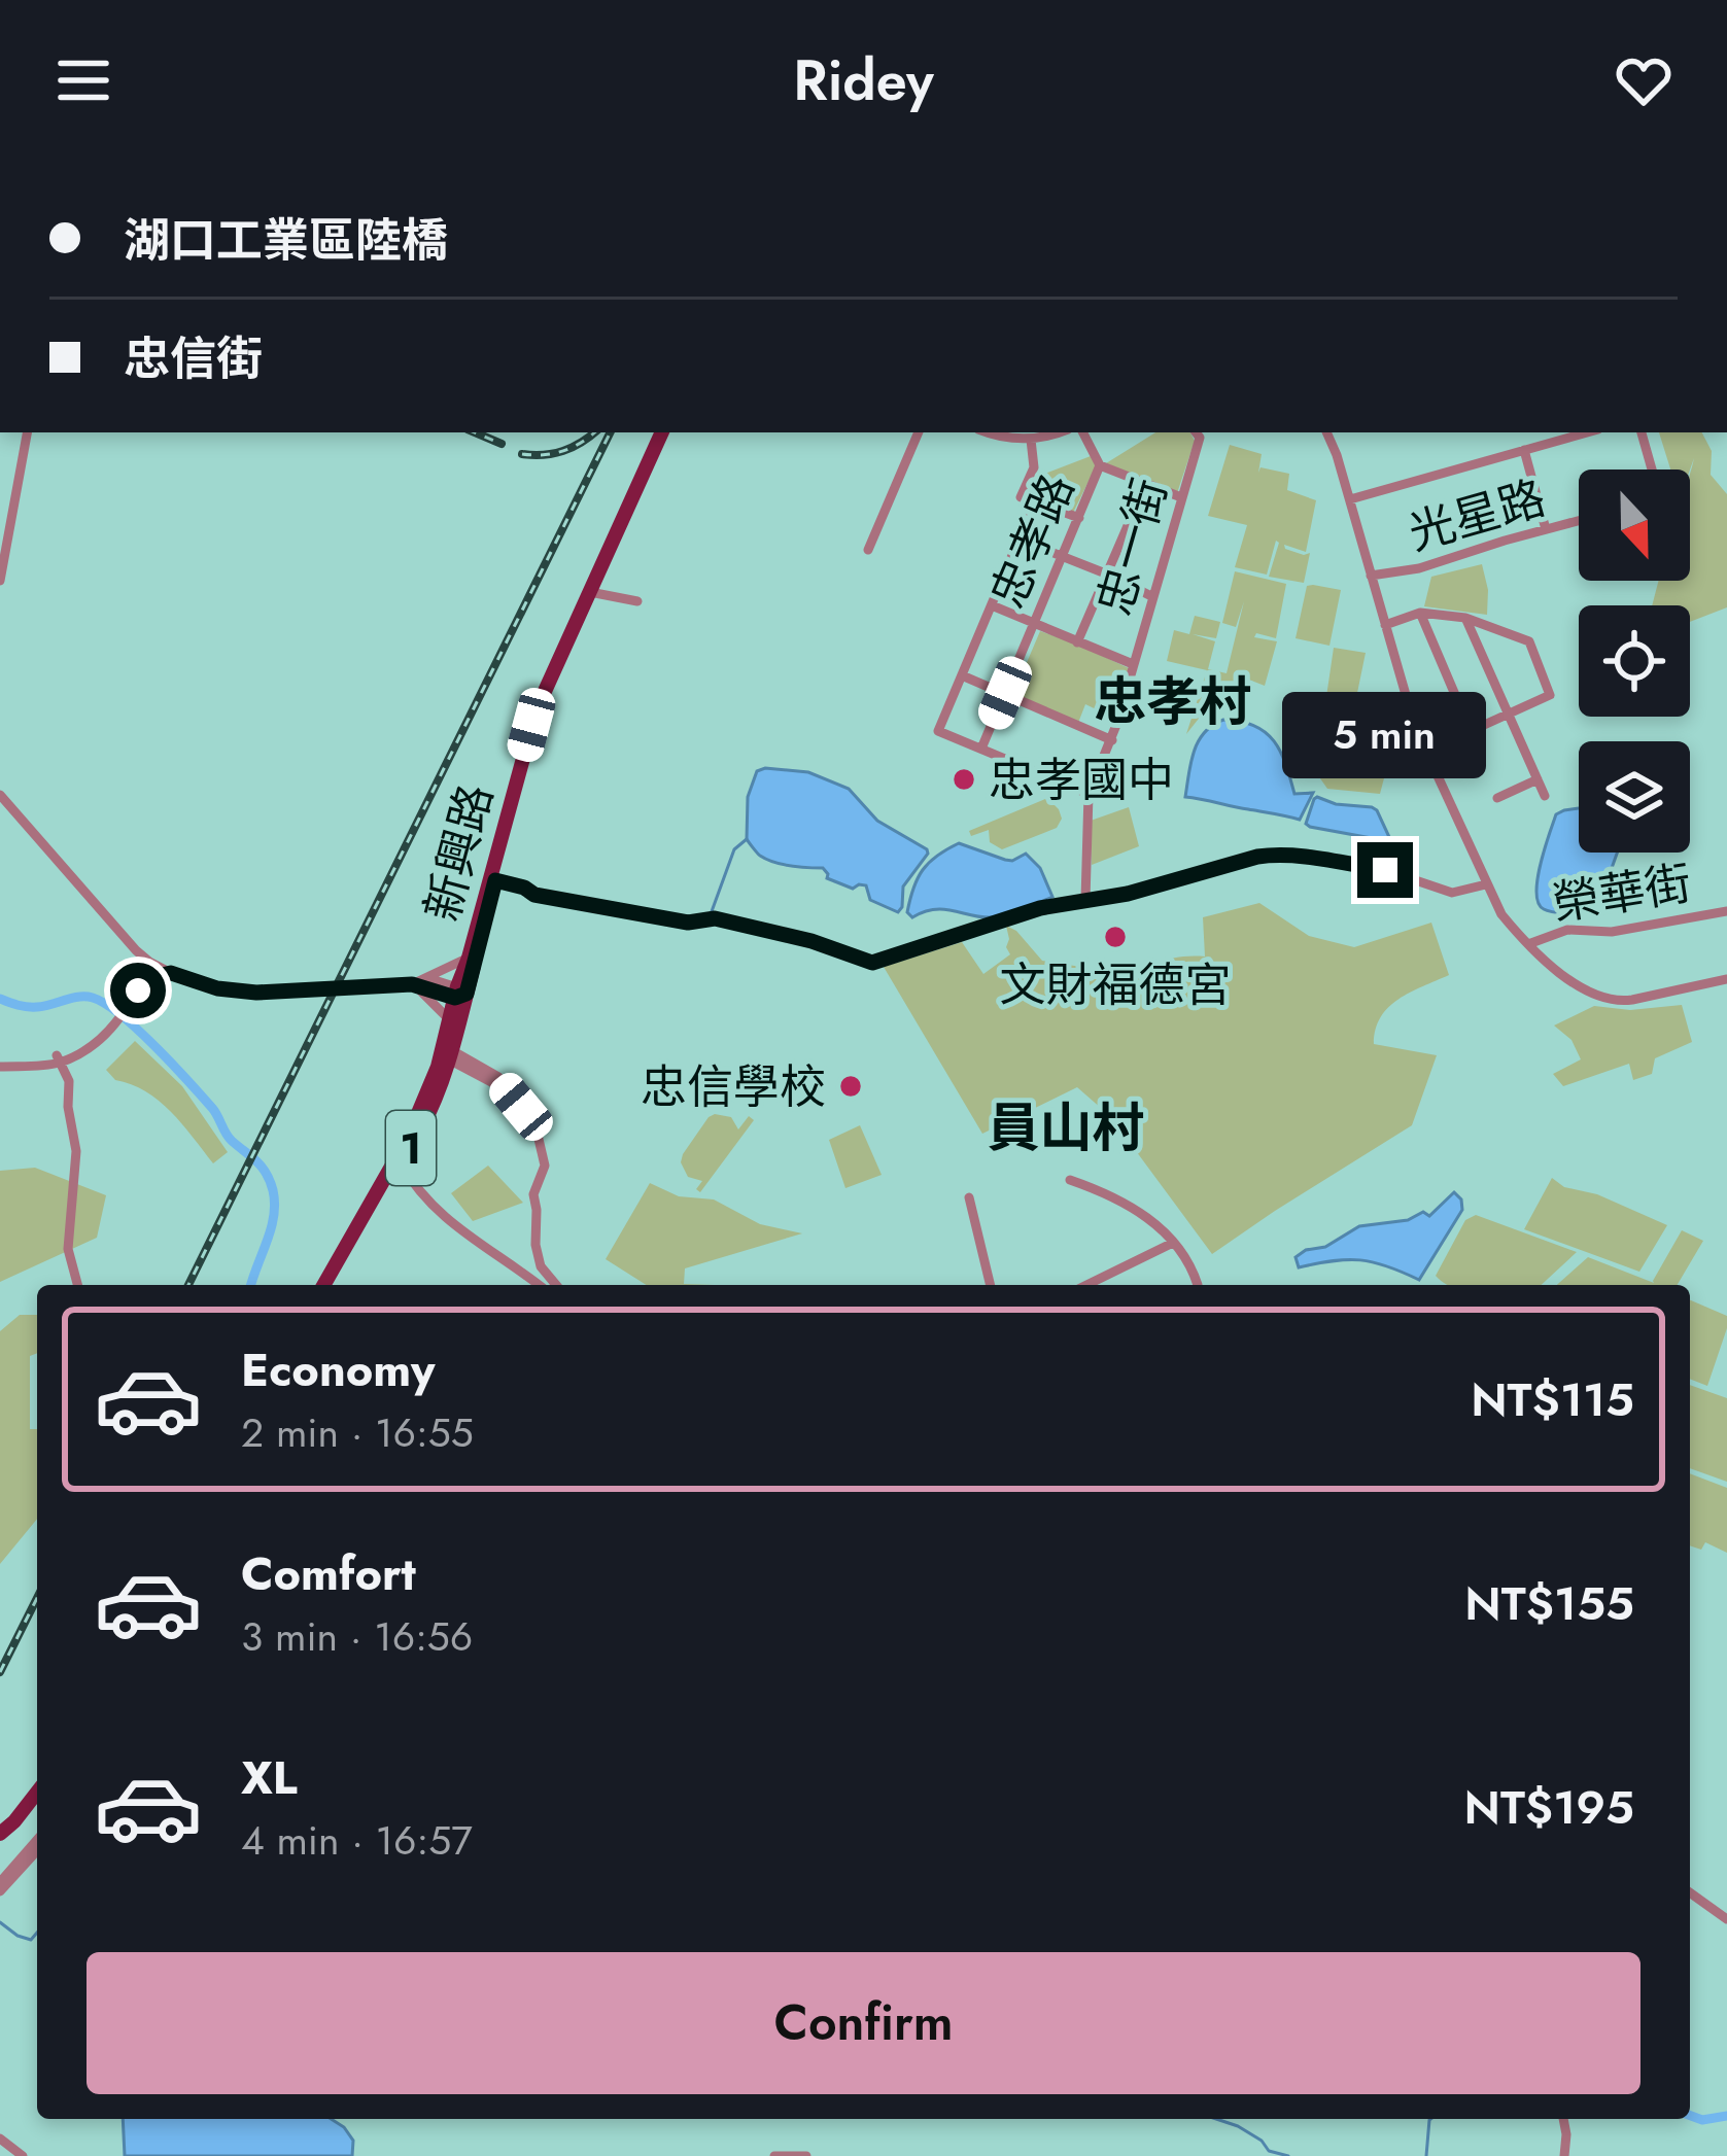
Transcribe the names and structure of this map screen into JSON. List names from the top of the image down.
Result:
{
  "streets": {
    "main road": ["新興路", "1"],
    "street": [
      "光星路",
      "忠孝路",
      "忠一街",
      "榮華街"
    ]
  },
  "districts": ["忠孝村", "員山村"],
  "places": ["忠孝國中", "文財福德宮", "忠信學校"],
  "north": "bottom",
  "page": {
    "header": "Ridey",
    "banner": ["湖口工業區陸橋", "忠信街"],
    "bubble": "5 min",
    "list": [
      {
        "name": "Economy",
        "note": "2 min · 16:55",
        "value": "NT$115"
      },
      {
        "name": "Comfort",
        "note": "3 min · 16:56",
        "value": "NT$155"
      },
      {
        "name": "XL",
        "note": "4 min · 16:57",
        "value": "NT$195"
      }
    ],
    "buttons": "Confirm"
  }
}
